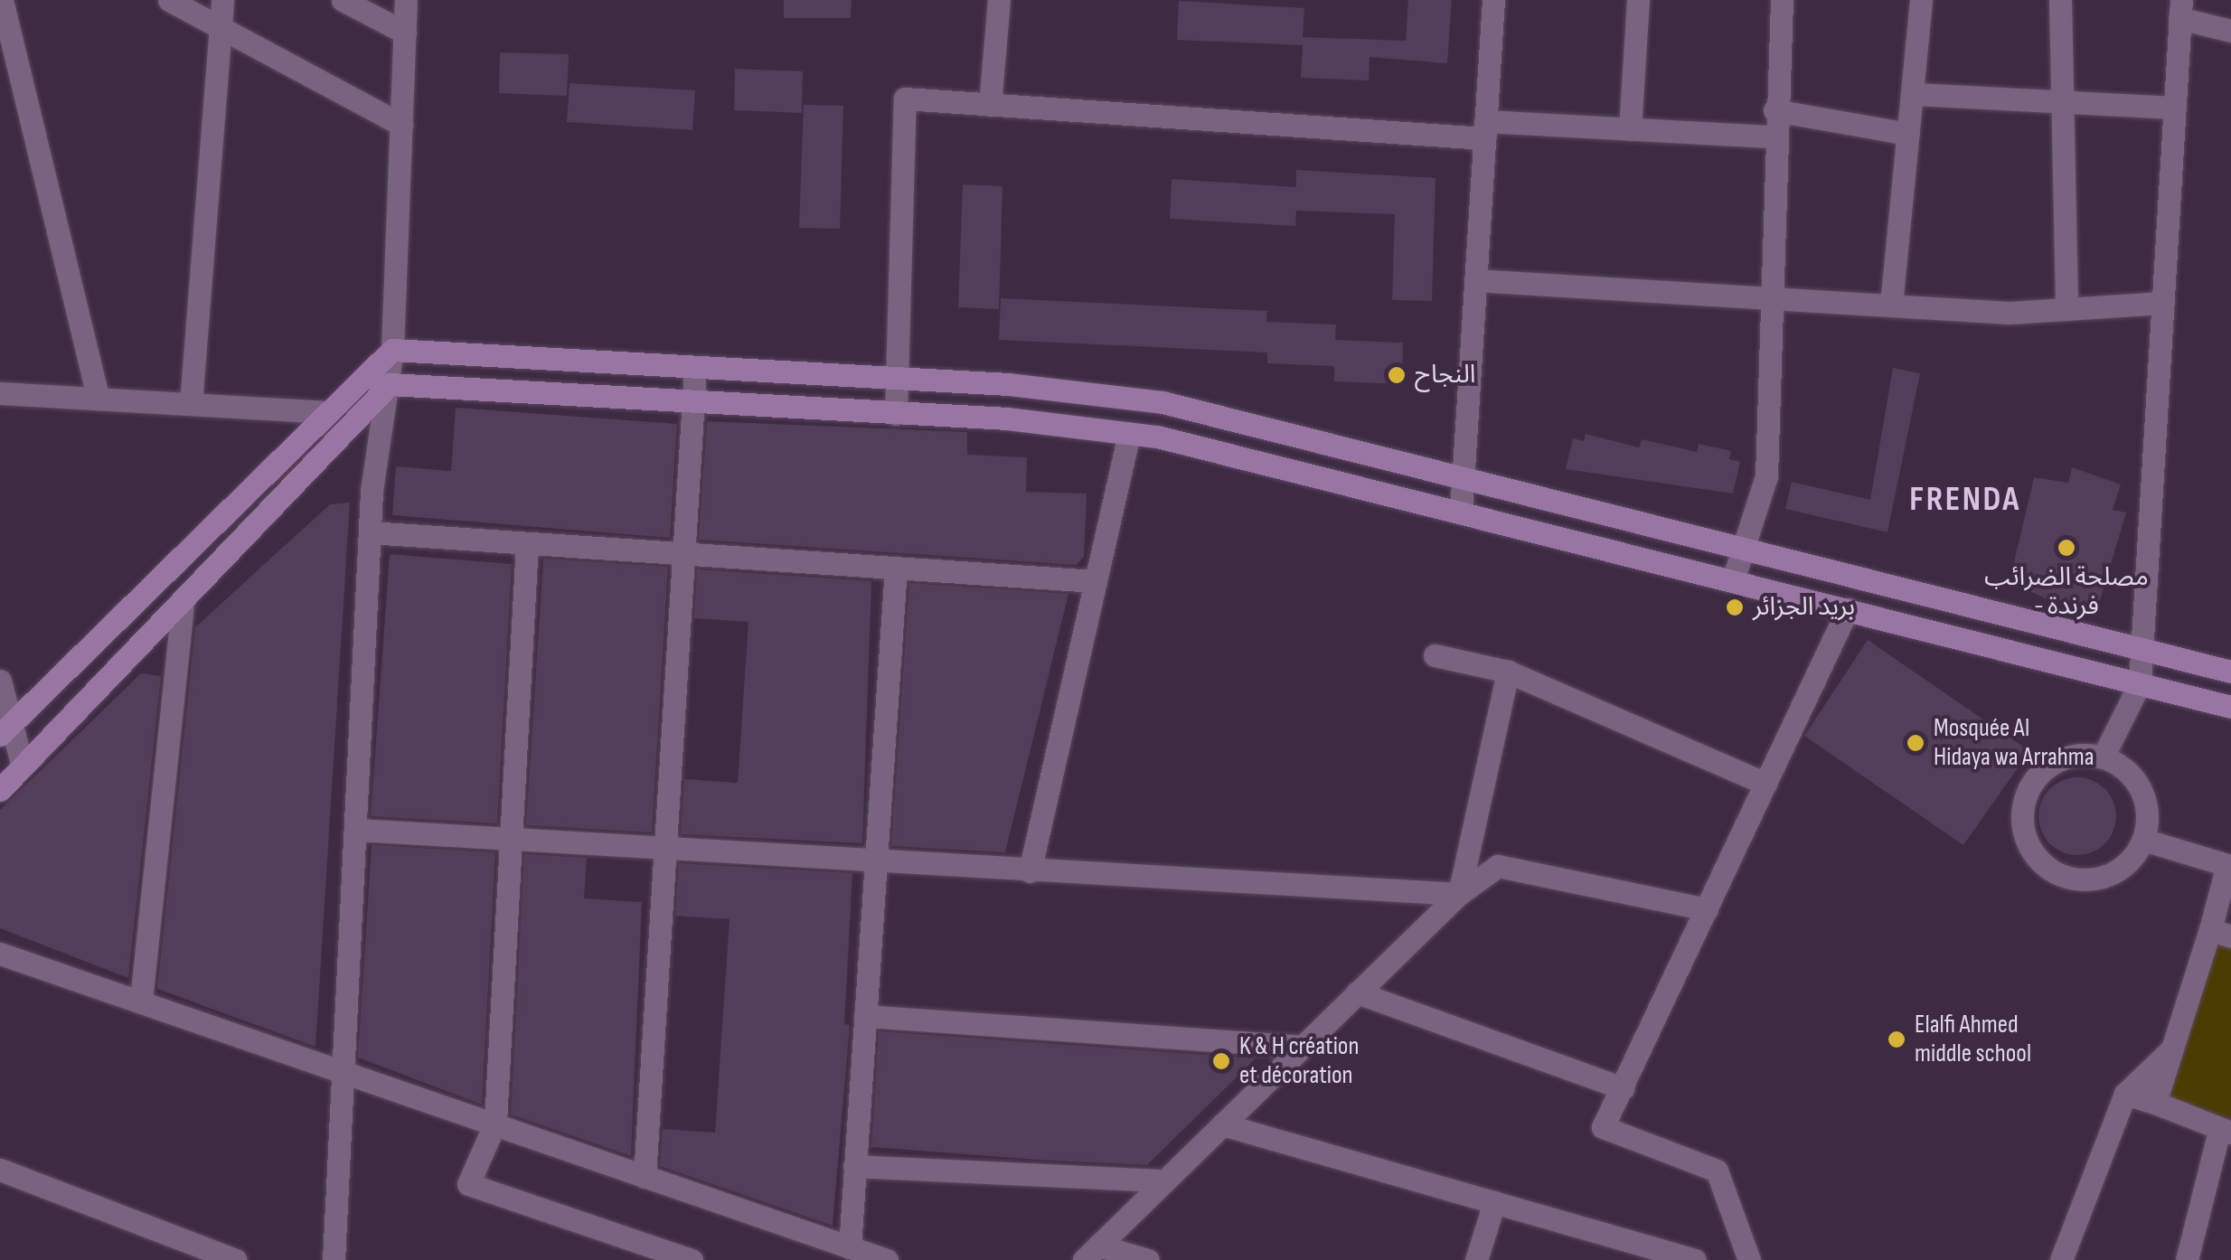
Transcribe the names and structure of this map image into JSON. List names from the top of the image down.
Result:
{
  "districts": ["FRENDA"],
  "places": [
    "النجاح",
    "مصلحة الضرائب - فرندة",
    "بريد الجزائر",
    "Mosquée Al Hidaya wa Arrahma",
    "Elalfi Ahmed middle school",
    "K & H création et décoration"
  ]
}
